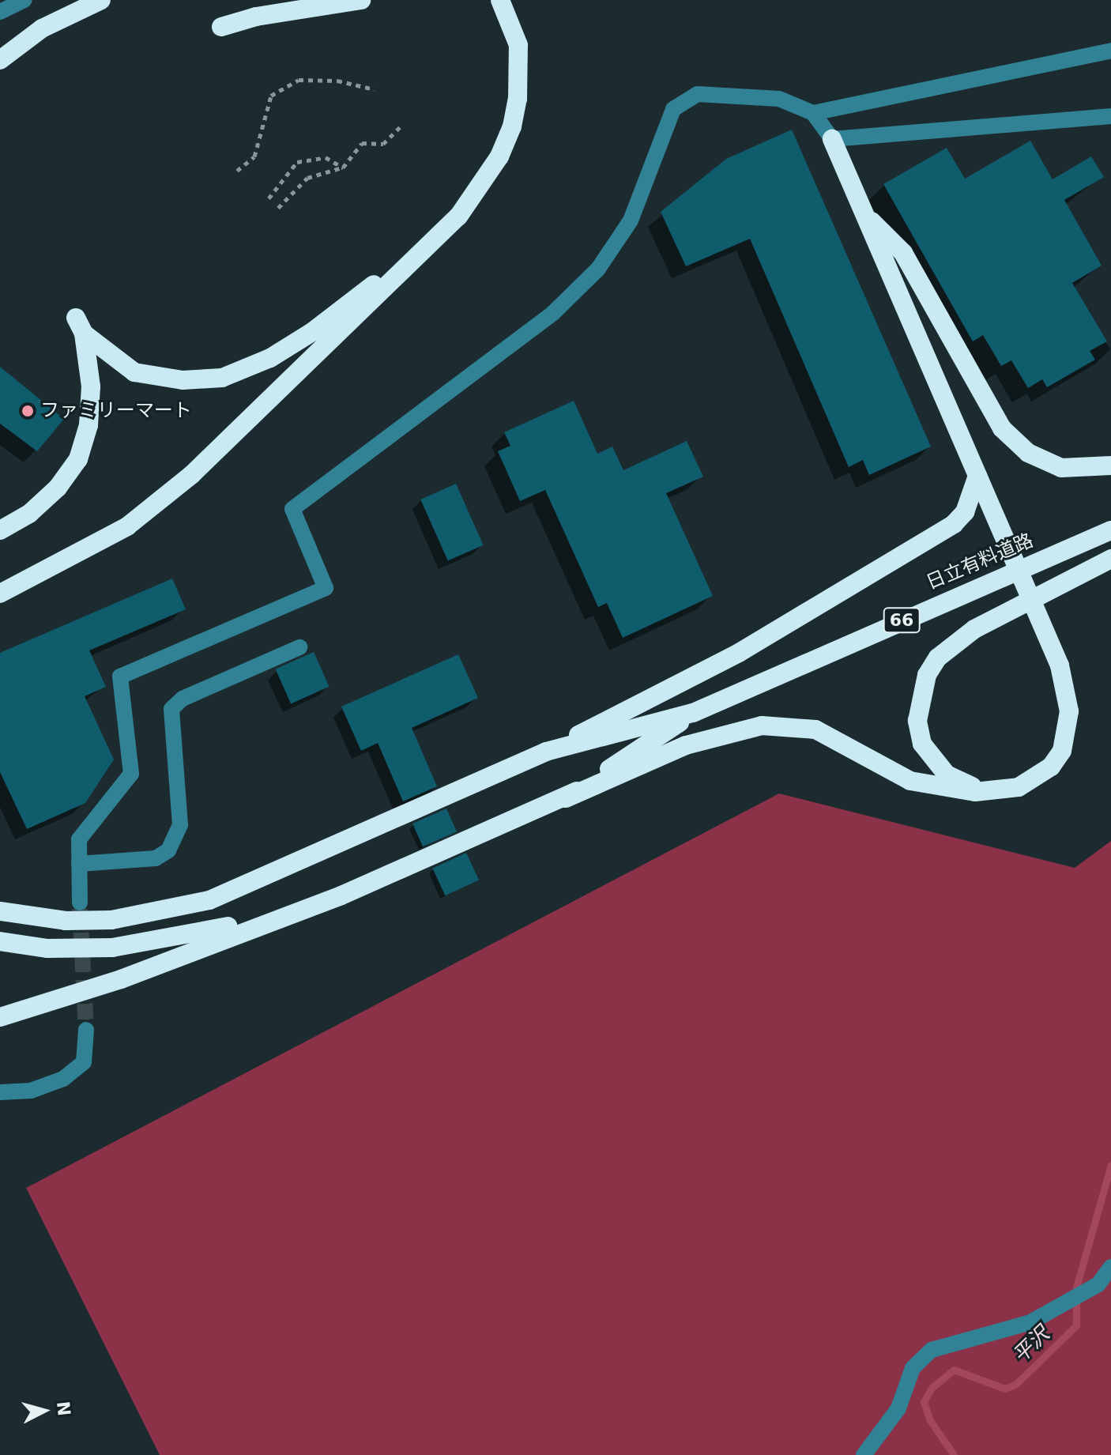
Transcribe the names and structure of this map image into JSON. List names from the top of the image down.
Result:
{
  "streets": {
    "highway": ["日立有料道路", "66"]
  },
  "water": ["平沢"],
  "places": ["ファミリーマート"],
  "north": "right"
}
